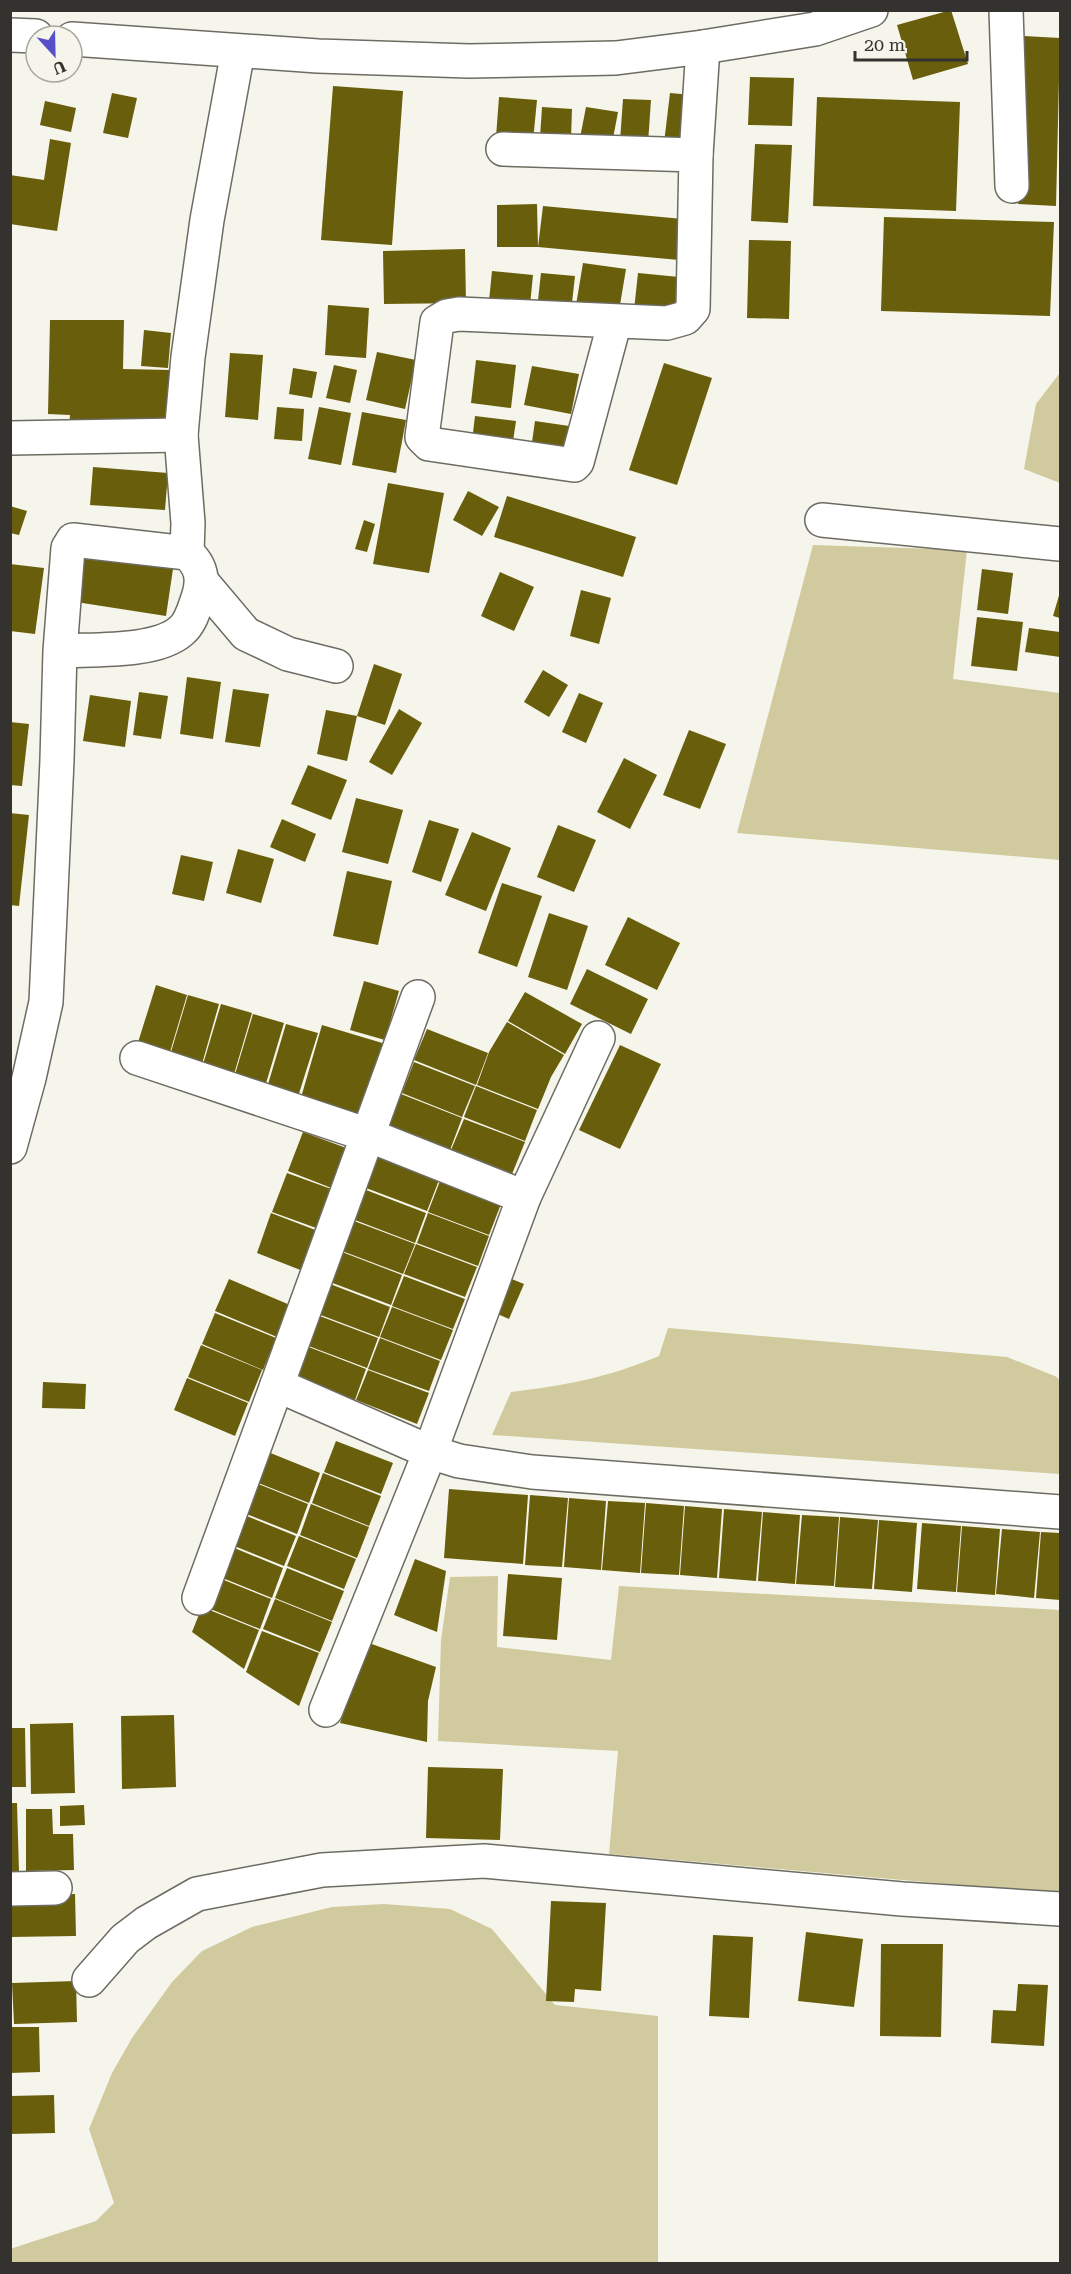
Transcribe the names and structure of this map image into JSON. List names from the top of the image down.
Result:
{
  "scale_bar": "20 m",
  "north": "bottom"
}
